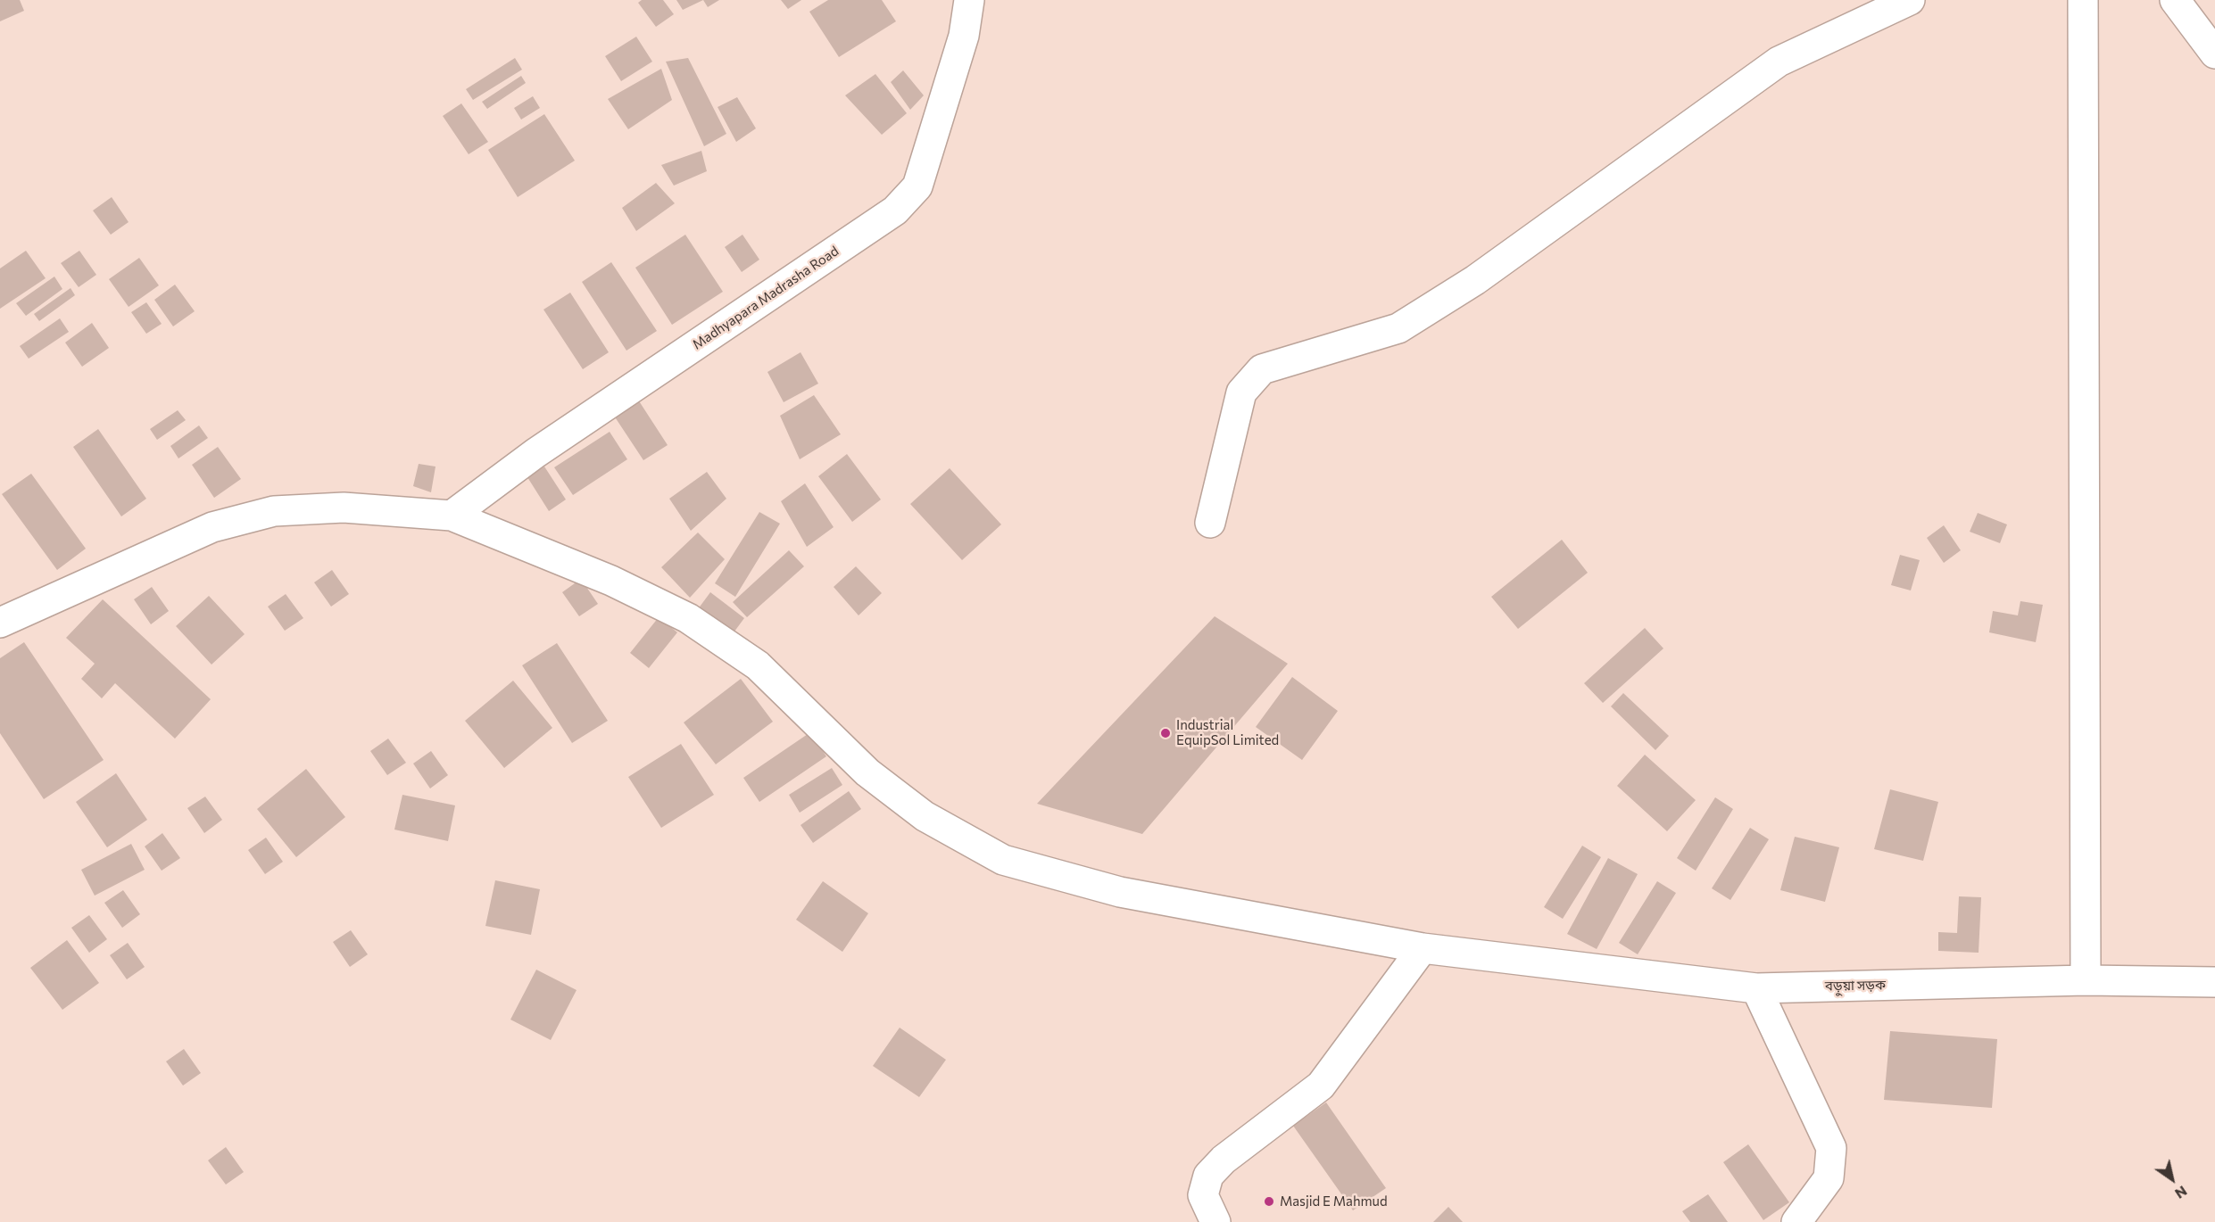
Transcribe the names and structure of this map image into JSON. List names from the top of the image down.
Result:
{
  "streets": {
    "street": ["Madhyapara Madrasha Road", "বড়ুয়া সড়ক"]
  },
  "crossings": [
    ["Madhyapara Madrasha Road", "বড়ুয়া সড়ক"]
  ],
  "places": ["Industrial EquipSol Limited", "Masjid E Mahmud"],
  "north": "bottom right"
}
